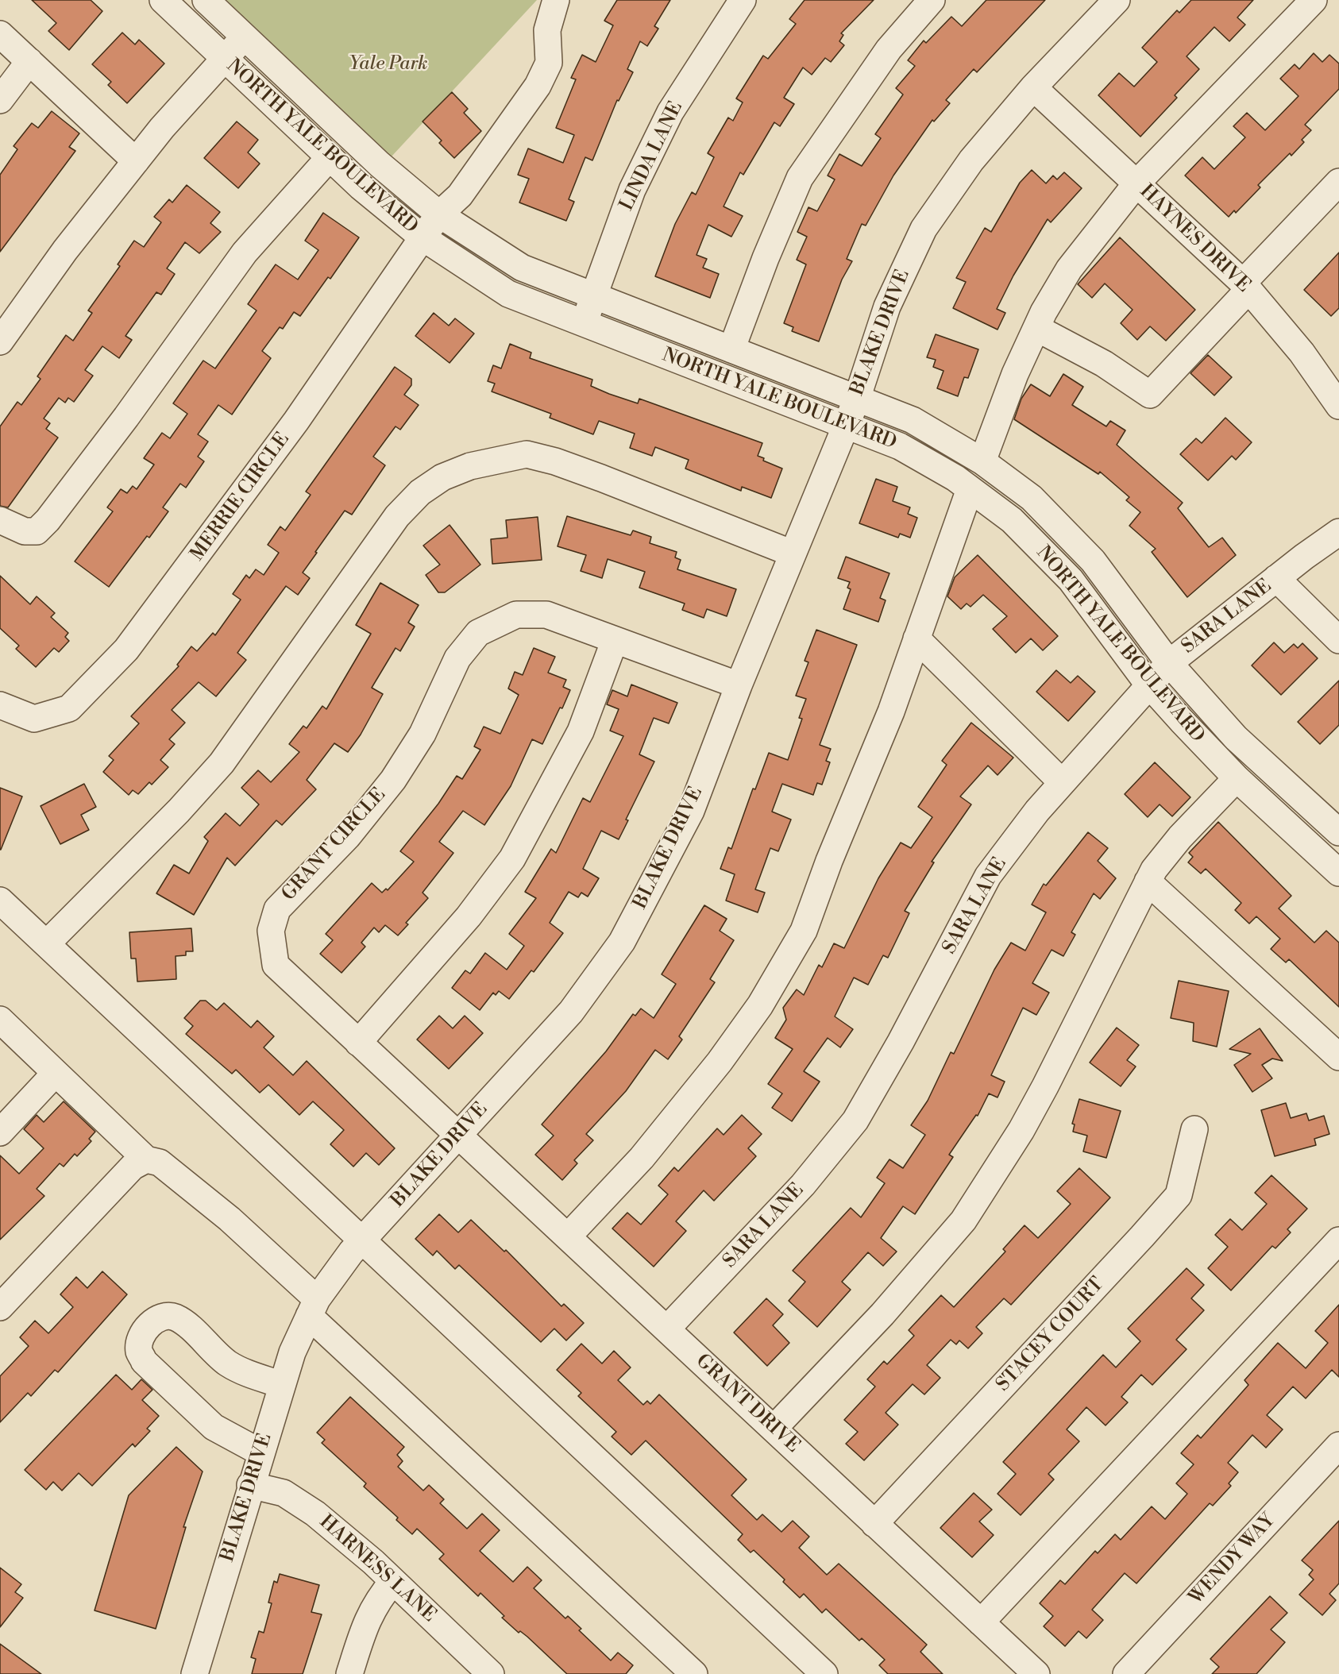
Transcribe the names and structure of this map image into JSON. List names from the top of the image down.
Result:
{
  "streets": {
    "street": [
      "NORTH YALE BOULEVARD",
      "LINDA LANE",
      "HAYNES DRIVE",
      "BLAKE DRIVE",
      "MERRIE CIRCLE",
      "SARA LANE",
      "GRANT CIRCLE",
      "STACEY COURT",
      "GRANT DRIVE",
      "WENDY WAY",
      "HARNESS LANE"
    ]
  },
  "crossings": [
    ["NORTH YALE BOULEVARD", "LINDA LANE"],
    ["NORTH YALE BOULEVARD", "BLAKE DRIVE"],
    ["NORTH YALE BOULEVARD", "MERRIE CIRCLE"],
    ["NORTH YALE BOULEVARD", "SARA LANE"],
    ["HAYNES DRIVE", "BLAKE DRIVE"],
    ["BLAKE DRIVE", "GRANT CIRCLE"],
    ["BLAKE DRIVE", "GRANT DRIVE"],
    ["BLAKE DRIVE", "HARNESS LANE"],
    ["SARA LANE", "GRANT DRIVE"],
    ["GRANT CIRCLE", "GRANT DRIVE"],
    ["STACEY COURT", "GRANT DRIVE"]
  ],
  "parks": ["Yale Park"]
}
